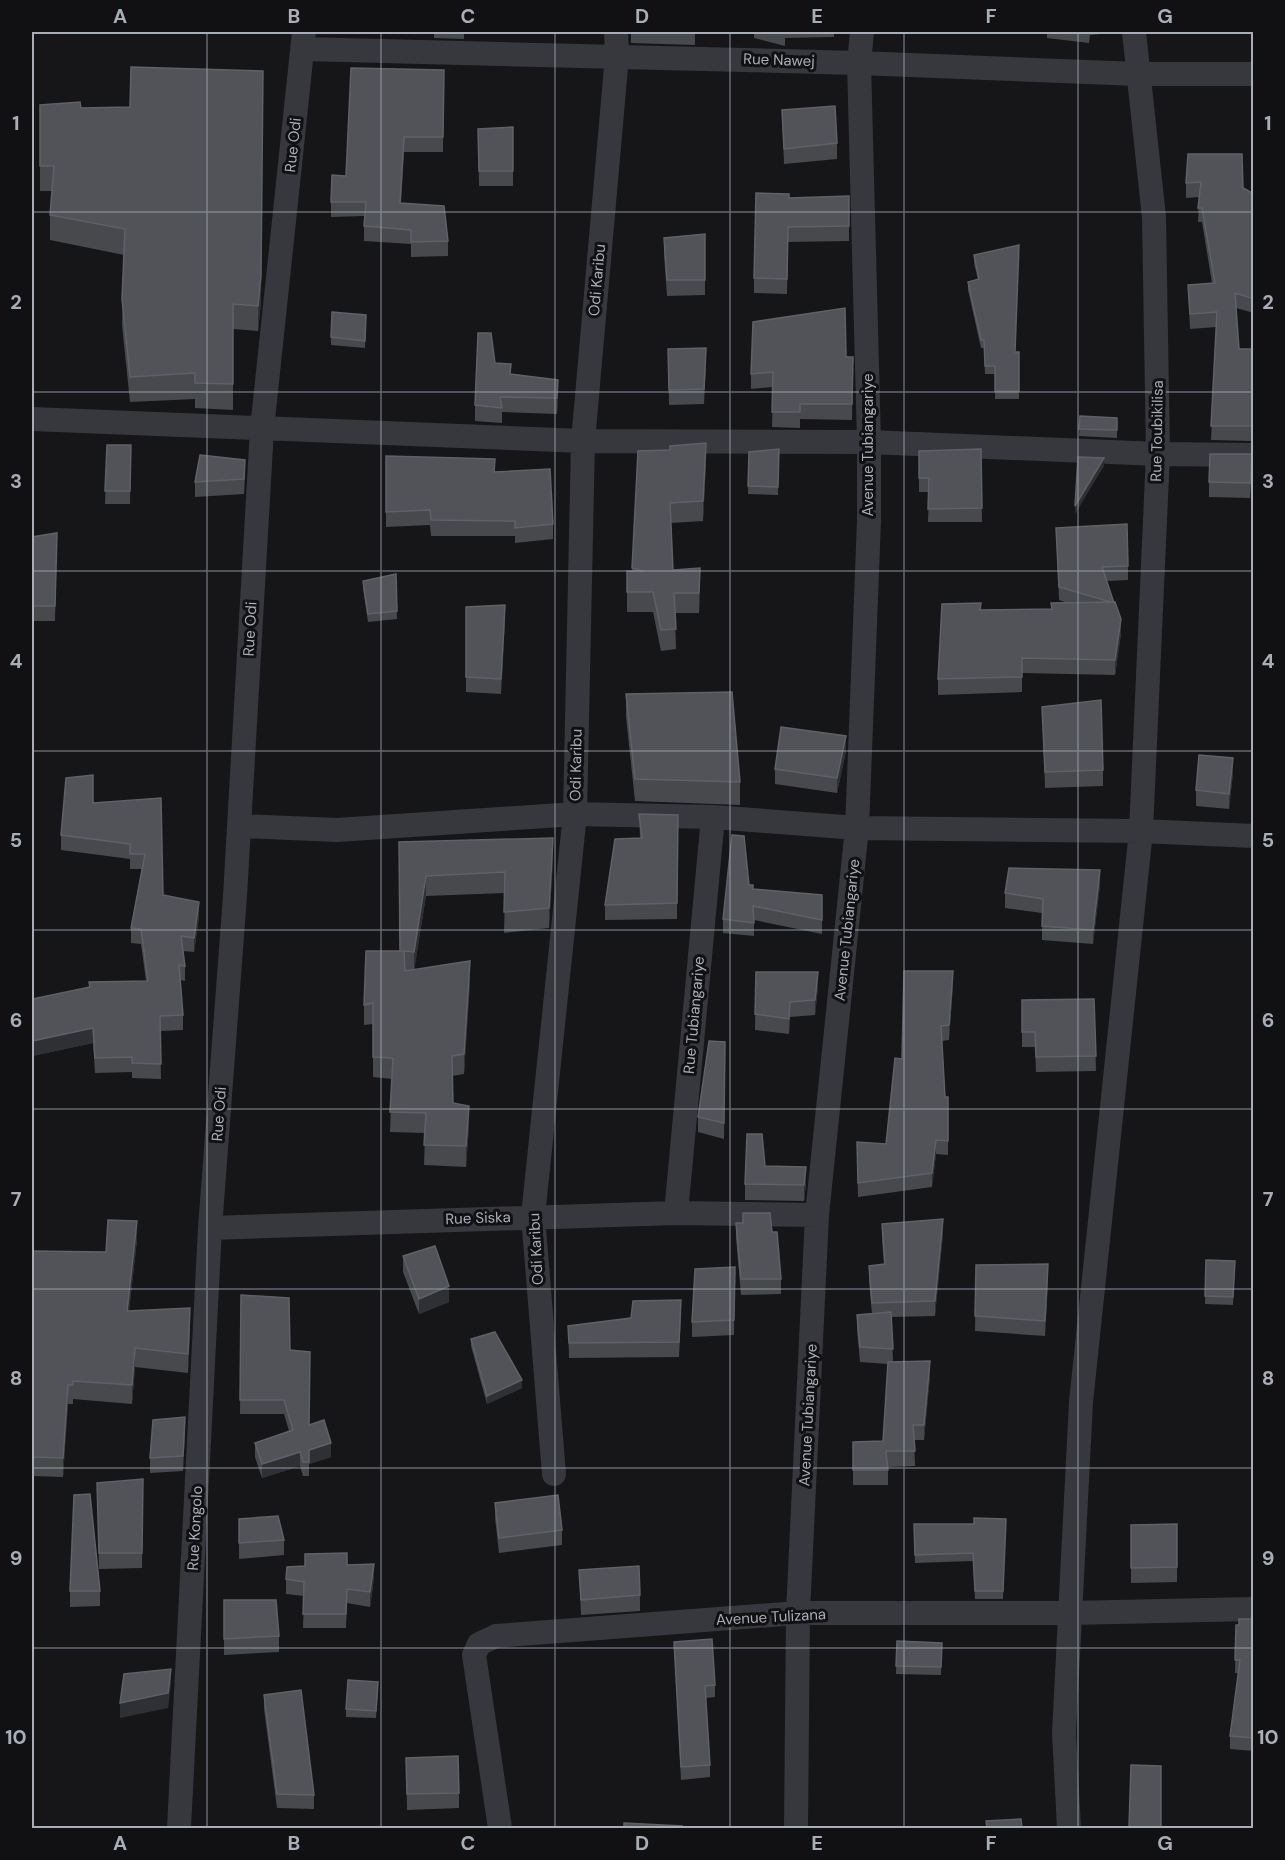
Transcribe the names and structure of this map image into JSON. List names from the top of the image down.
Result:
{
  "streets": {
    "street": [
      "Rue Nawej",
      "Rue Odi",
      "Odi Karibu",
      "Rue Toubikilisa",
      "Avenue Tubiangariye",
      "Rue Tubiangariye",
      "Rue Siska",
      "Rue Kongolo",
      "Avenue Tulizana"
    ]
  },
  "crossings": [
    ["Rue Nawej", "Rue Odi"],
    ["Rue Nawej", "Odi Karibu"],
    ["Rue Nawej", "Rue Toubikilisa"],
    ["Rue Nawej", "Avenue Tubiangariye"],
    ["Rue Odi", "Rue Siska"],
    ["Rue Odi", "Rue Kongolo"],
    ["Odi Karibu", "Rue Siska"],
    ["Rue Toubikilisa", "Avenue Tulizana"],
    ["Avenue Tubiangariye", "Rue Siska"],
    ["Avenue Tubiangariye", "Avenue Tulizana"],
    ["Rue Tubiangariye", "Rue Siska"],
    ["Rue Siska", "Rue Kongolo"]
  ],
  "grid": {
    "columns": [
      "A",
      "B",
      "C",
      "D",
      "E",
      "F",
      "G"
    ],
    "rows": [
      "1",
      "2",
      "3",
      "4",
      "5",
      "6",
      "7",
      "8",
      "9",
      "10"
    ]
  }
}
